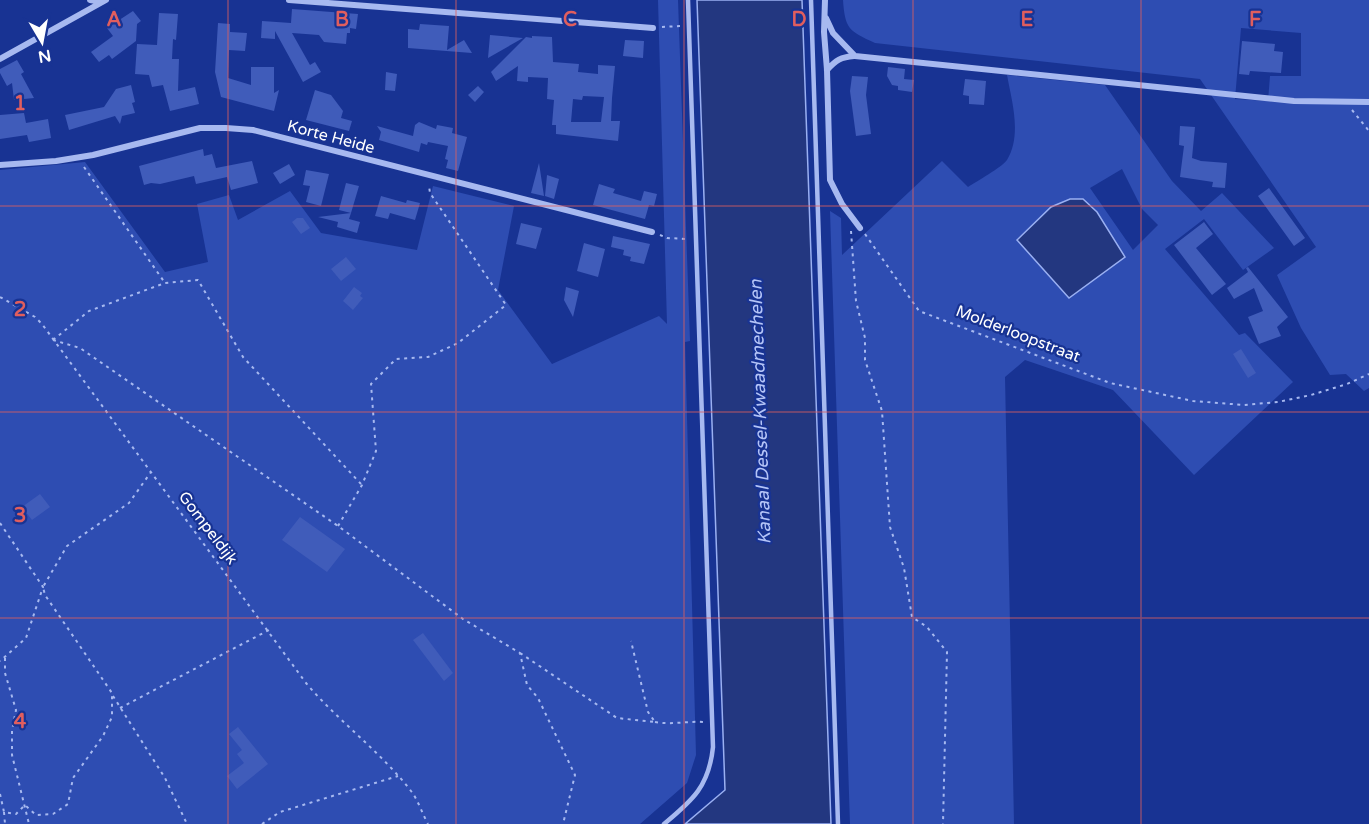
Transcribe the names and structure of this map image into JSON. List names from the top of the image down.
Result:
{
  "streets": {
    "street": ["Korte Heide"],
    "path": ["Molderloopstraat", "Gompeldijk"]
  },
  "water": ["Kanaal Dessel-Kwaadmechelen"],
  "north": "bottom",
  "grid": {
    "columns": [
      "A",
      "B",
      "C",
      "D",
      "E",
      "F"
    ],
    "rows": [
      "1",
      "2",
      "3",
      "4"
    ]
  }
}
